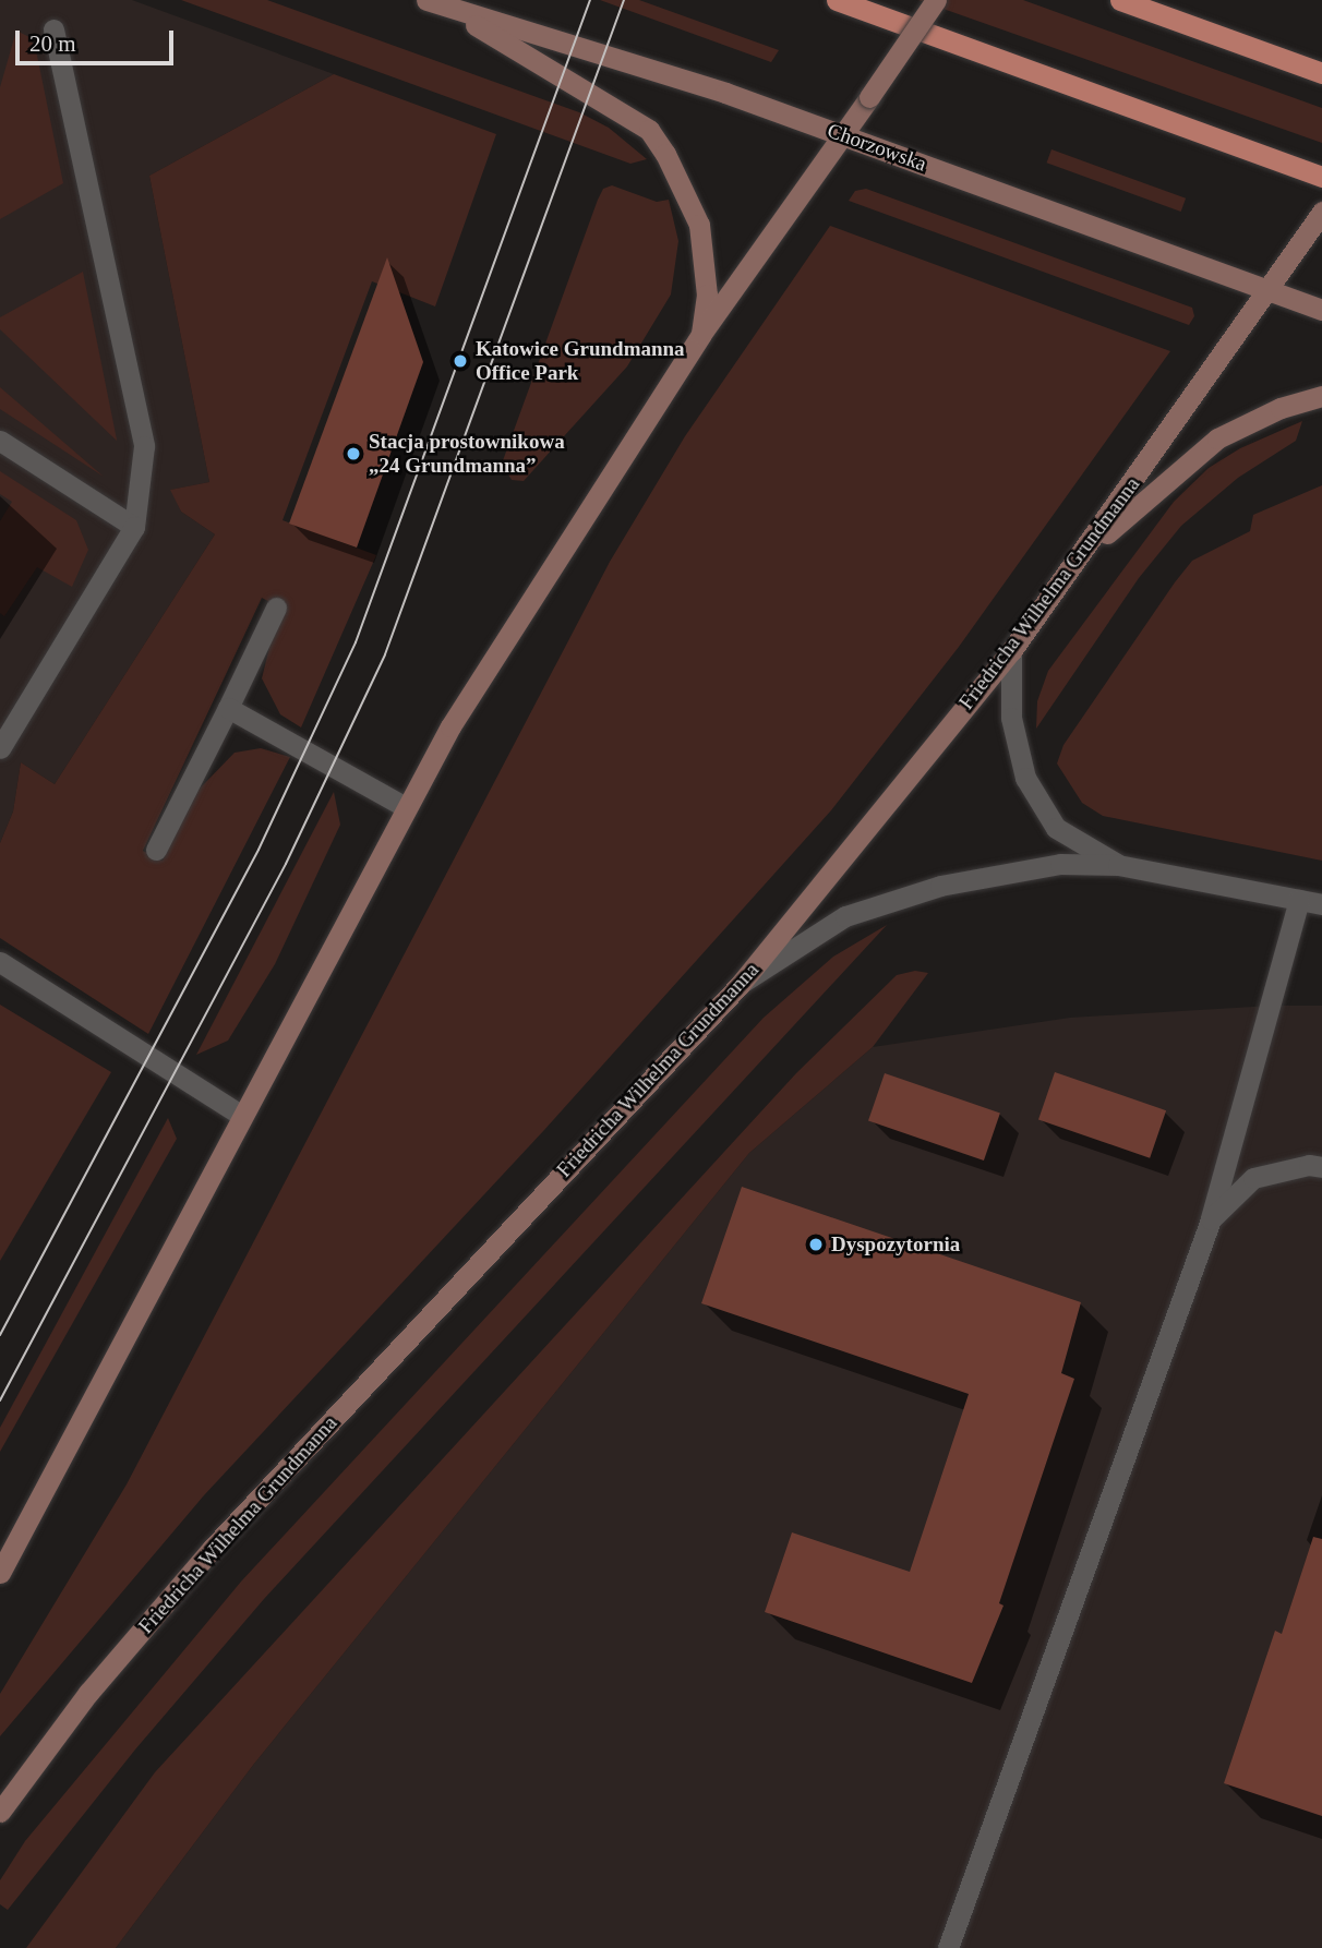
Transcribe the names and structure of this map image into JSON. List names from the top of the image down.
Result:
{
  "streets": {
    "main road": ["Chorzowska", "Friedricha Wilhelma Grundmanna"]
  },
  "crossings": [
    ["Chorzowska", "Friedricha Wilhelma Grundmanna"]
  ],
  "places": ["Katowice Grundmanna Office Park", "Stacja prostownikowa „24 Grundmanna”", "Dyspozytornia"],
  "scale_bar": "20 m"
}
